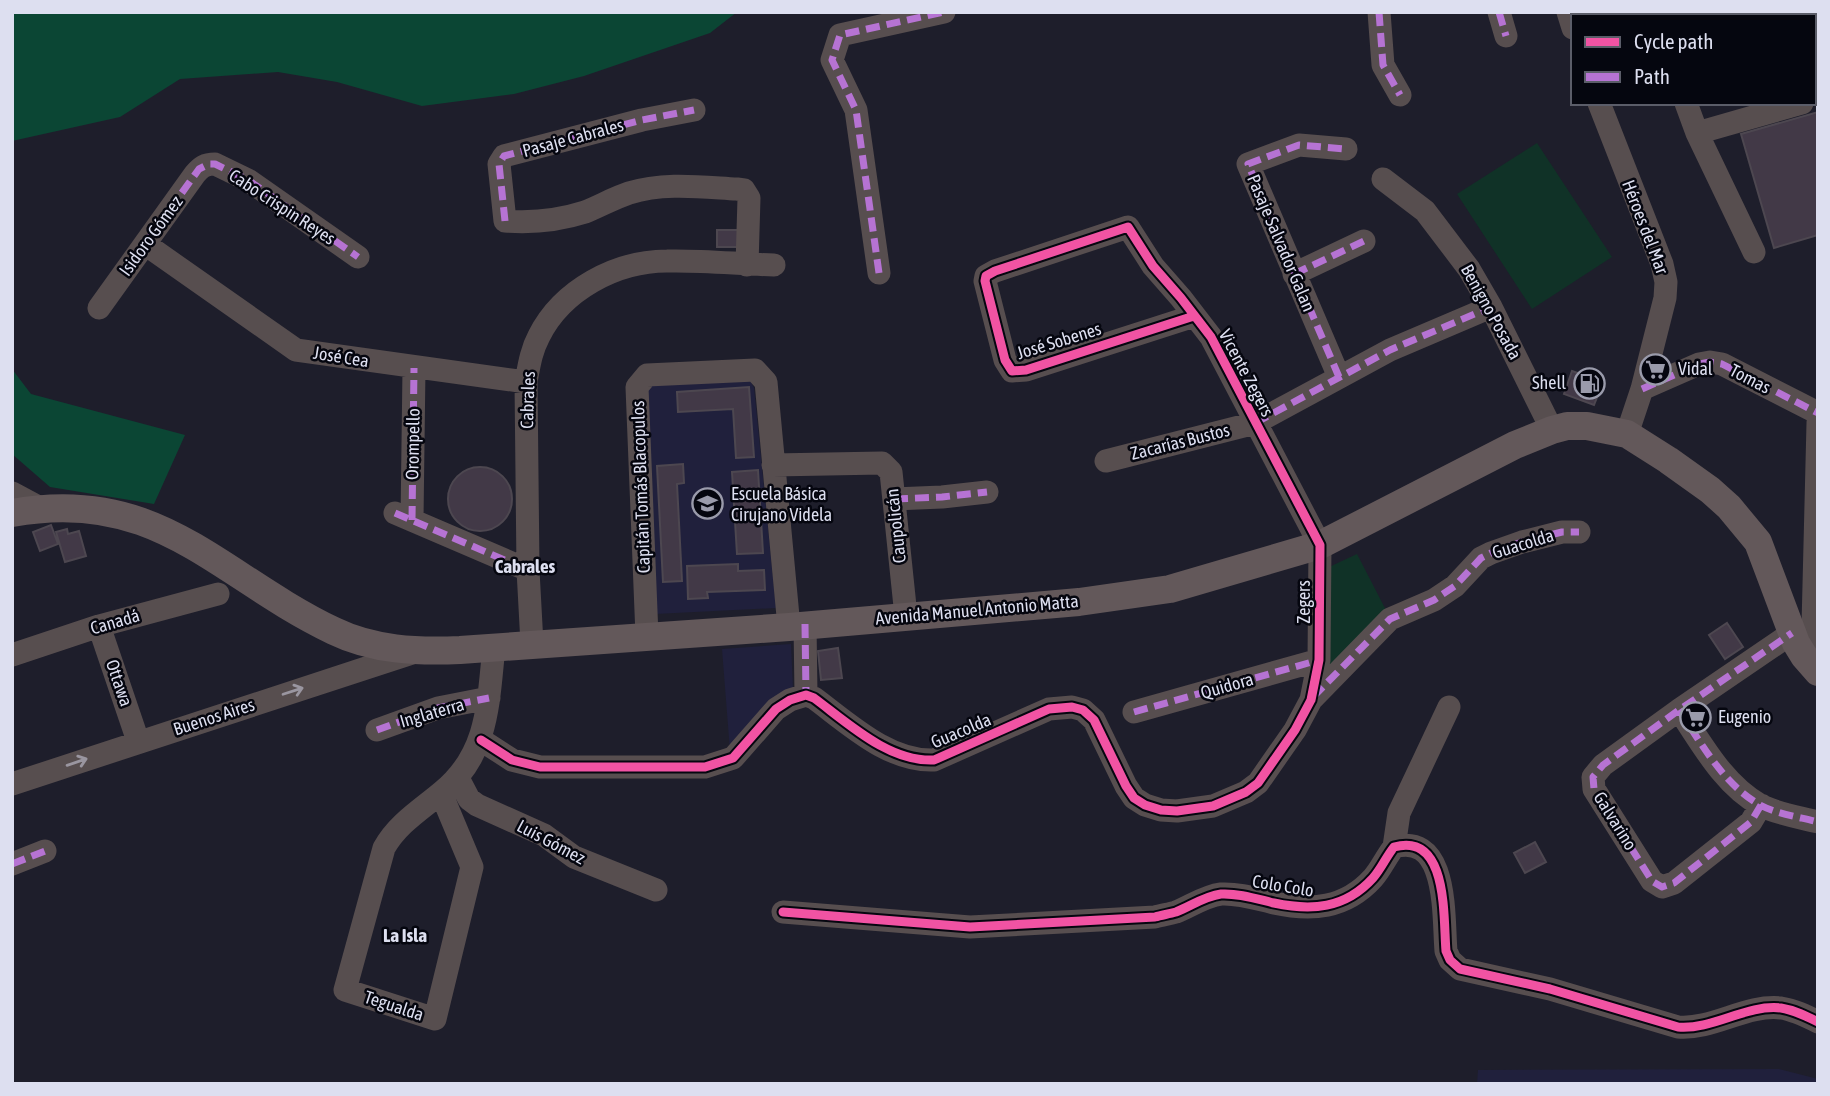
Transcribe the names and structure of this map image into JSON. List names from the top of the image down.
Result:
{
  "streets": {
    "main road": ["Avenida Manuel Antonio Matta"],
    "street": [
      "Pasaje Cabrales",
      "Cabo Crispin Reyes",
      "Héroes del Mar",
      "Isidoro Gómez",
      "Pasaje Salvador Galan",
      "Benigno Posada",
      "José Sobenes",
      "José Cea",
      "Vicente Zegers",
      "Tomas",
      "Cabrales",
      "Zacarías Bustos",
      "Orompello",
      "Capitán Tomás Blacopulos",
      "Caupolicán",
      "Guacolda",
      "Zegers",
      "Canadá",
      "Ottawa",
      "Quidora",
      "Inglaterra",
      "Buenos Aires",
      "Galvarino",
      "Luis Gómez",
      "Colo Colo",
      "Tegualda"
    ]
  },
  "crossings": [
    ["Pasaje Cabrales", "Cabrales"],
    ["Cabo Crispin Reyes", "Isidoro Gómez"],
    ["Héroes del Mar", "Tomas"],
    ["Héroes del Mar", "Avenida Manuel Antonio Matta"],
    ["Isidoro Gómez", "José Cea"],
    ["Pasaje Salvador Galan", "Zacarías Bustos"],
    ["Benigno Posada", "Zacarías Bustos"],
    ["Benigno Posada", "Avenida Manuel Antonio Matta"],
    ["José Sobenes", "Vicente Zegers"],
    ["José Cea", "Cabrales"],
    ["José Cea", "Orompello"],
    ["Vicente Zegers", "Zacarías Bustos"],
    ["Vicente Zegers", "Zegers"],
    ["Vicente Zegers", "Avenida Manuel Antonio Matta"],
    ["Cabrales", "Orompello"],
    ["Cabrales", "Avenida Manuel Antonio Matta"],
    ["Capitán Tomás Blacopulos", "Caupolicán"],
    ["Capitán Tomás Blacopulos", "Avenida Manuel Antonio Matta"],
    ["Caupolicán", "Avenida Manuel Antonio Matta"],
    ["Guacolda", "Zegers"],
    ["Guacolda", "Quidora"],
    ["Zegers", "Avenida Manuel Antonio Matta"],
    ["Zegers", "Quidora"],
    ["Avenida Manuel Antonio Matta", "Buenos Aires"],
    ["Avenida Manuel Antonio Matta", "Galvarino"],
    ["Avenida Manuel Antonio Matta", "Tegualda"],
    ["Canadá", "Ottawa"],
    ["Ottawa", "Buenos Aires"],
    ["Inglaterra", "Tegualda"],
    ["Luis Gómez", "Tegualda"]
  ],
  "one_way": ["Buenos Aires"],
  "districts": ["Cabrales", "La Isla"],
  "places": {
    "supermarket": ["Vidal", "Eugenio"],
    "fuel station": ["Shell"],
    "school or university": ["Escuela Básica Cirujano Videla"]
  },
  "legend": ["Cycle path", "Path"]
}
